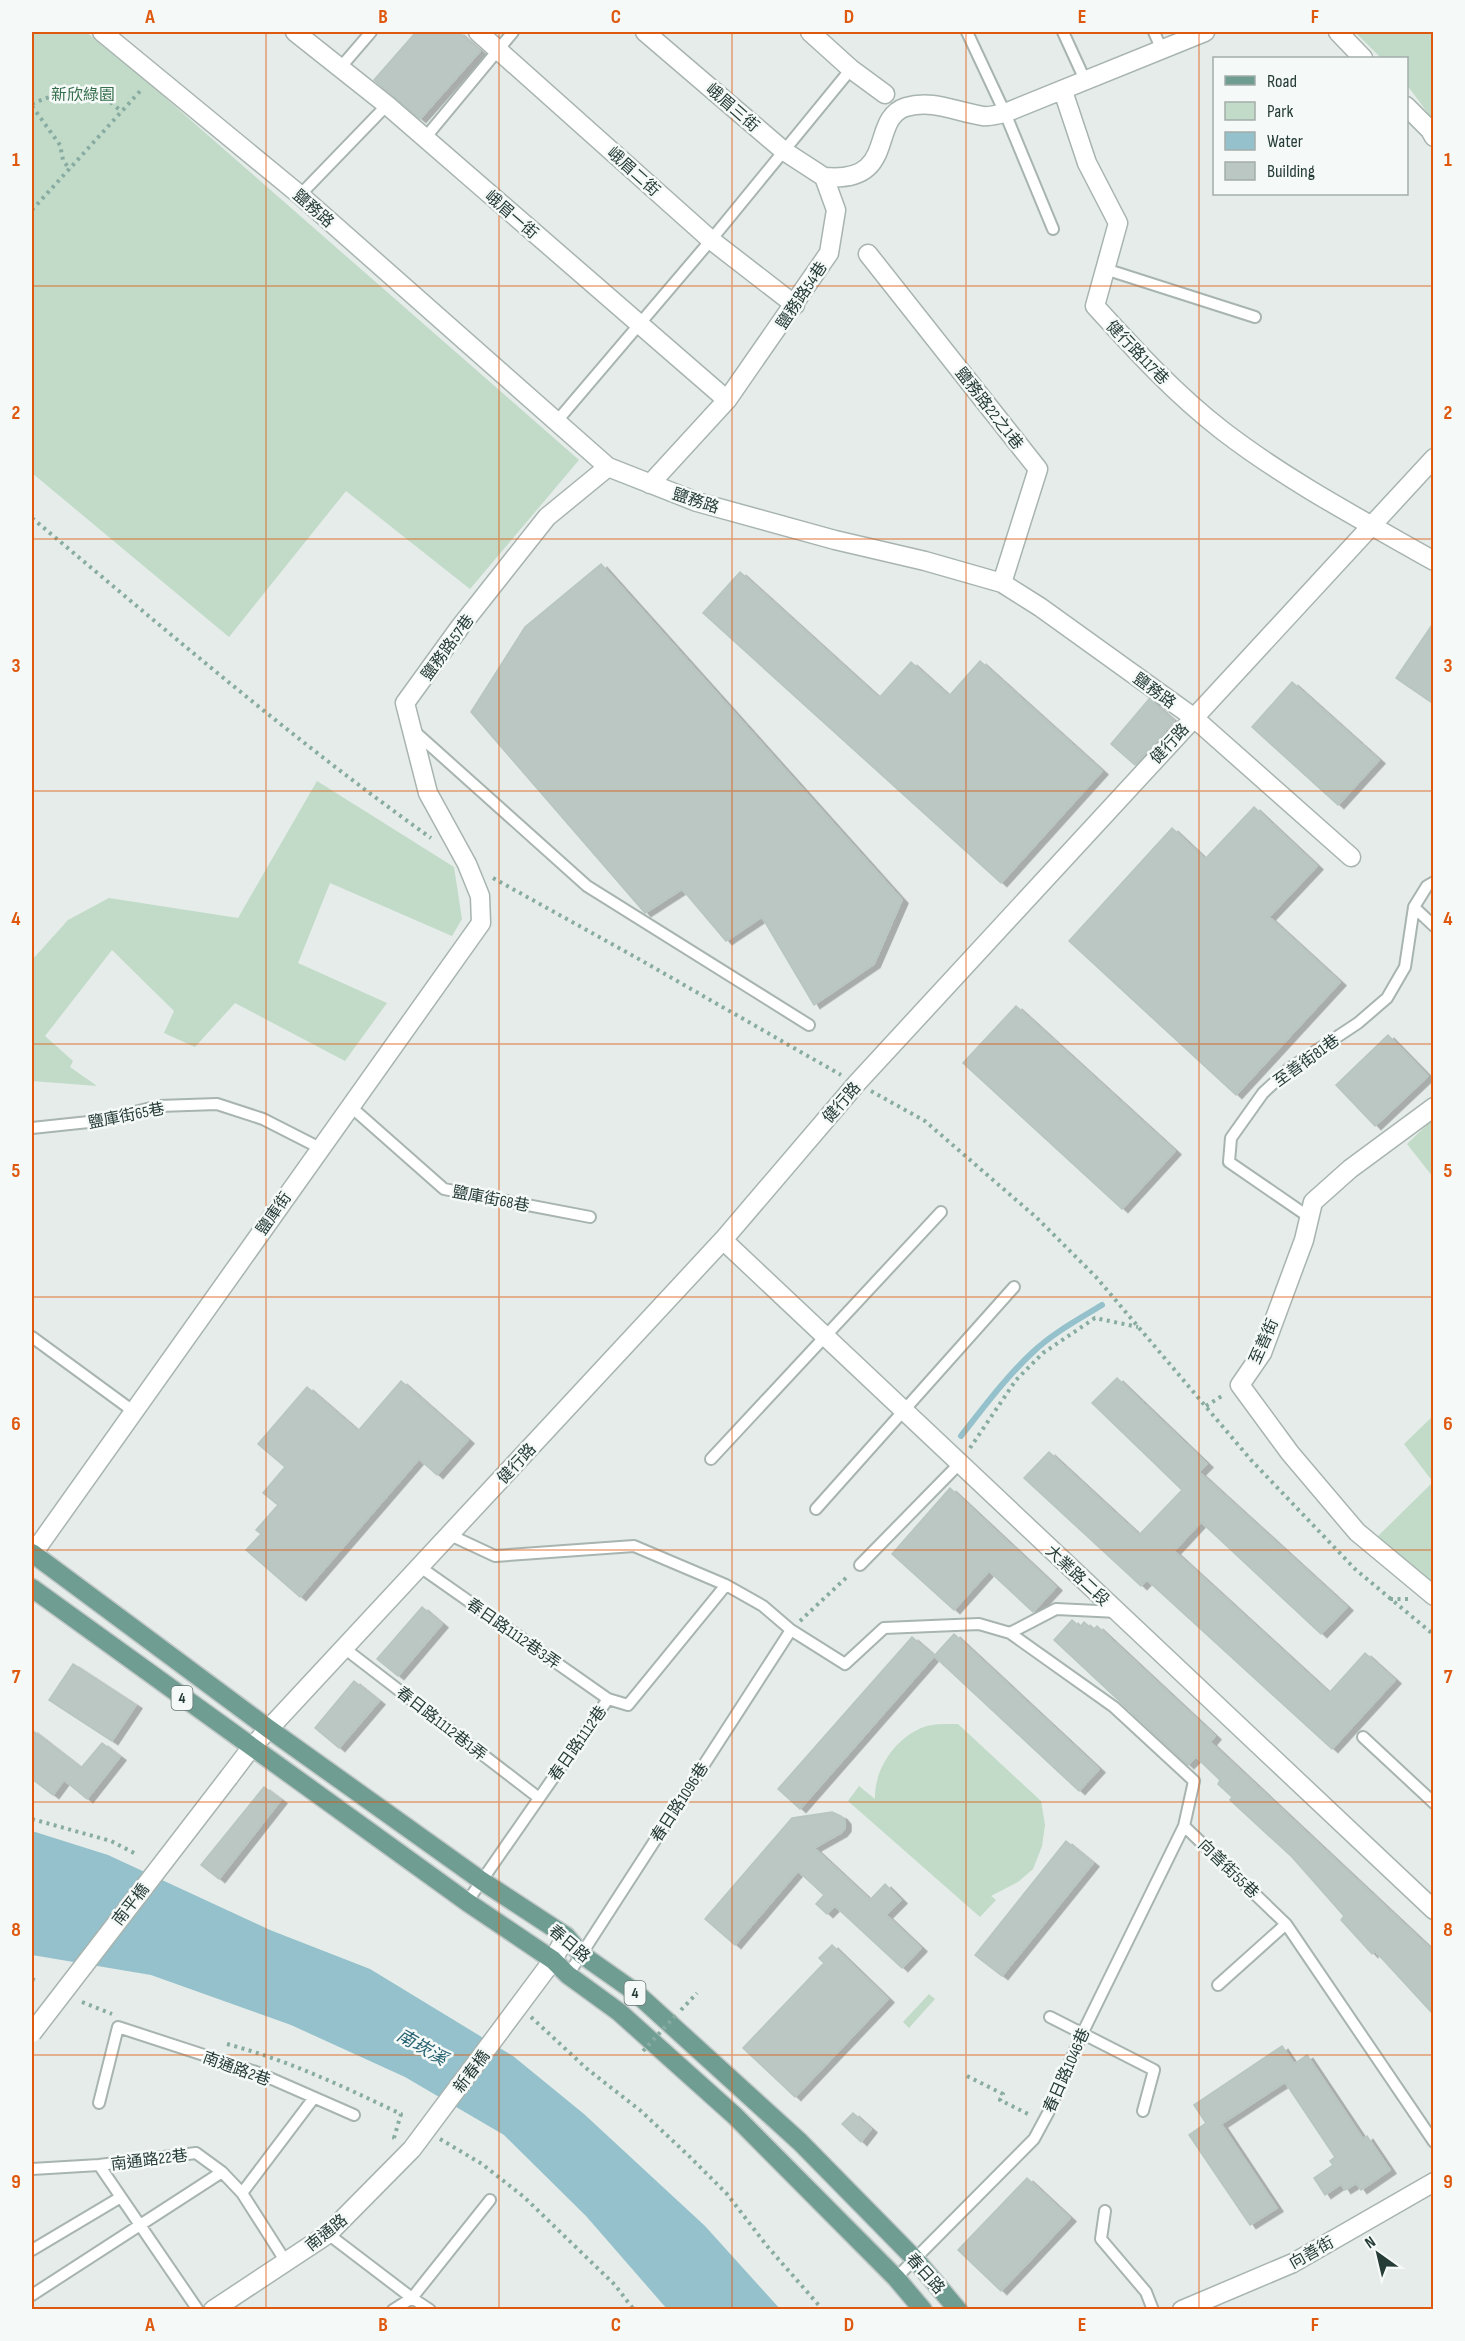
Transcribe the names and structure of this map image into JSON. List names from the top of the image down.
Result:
{
  "streets": {
    "main road": ["4", "春日路"],
    "street": [
      "峨眉三街",
      "峨眉二街",
      "鹽務路",
      "峨眉一街",
      "鹽務路54巷",
      "健行路117巷",
      "鹽務路22之1巷",
      "鹽務路57巷",
      "健行路",
      "鹽庫街",
      "至善街",
      "大業路二段",
      "南平橋",
      "新春橋",
      "南通路",
      "向善街"
    ],
    "lane": [
      "至善街81巷",
      "鹽庫街65巷",
      "鹽庫街68巷",
      "春日路1112巷3弄",
      "春日路1112巷1弄",
      "春日路1112巷",
      "春日路1096巷",
      "向善街55巷",
      "南通路2巷",
      "春日路1046巷",
      "南通路22巷"
    ]
  },
  "crossings": [
    ["峨眉三街", "鹽務路54巷"],
    ["峨眉二街", "鹽務路54巷"],
    ["鹽務路", "鹽務路54巷"],
    ["鹽務路", "鹽務路22之1巷"],
    ["鹽務路", "鹽務路57巷"],
    ["鹽務路", "健行路"],
    ["峨眉一街", "鹽務路54巷"],
    ["健行路117巷", "健行路"],
    ["鹽務路57巷", "鹽庫街"],
    ["健行路", "大業路二段"],
    ["健行路", "春日路1112巷3弄"],
    ["健行路", "春日路1112巷1弄"],
    ["健行路", "南平橋"],
    ["健行路", "春日路"],
    ["至善街81巷", "至善街"],
    ["鹽庫街65巷", "鹽庫街"],
    ["鹽庫街68巷", "鹽庫街"],
    ["鹽庫街", "春日路"],
    ["春日路1112巷3弄", "春日路1112巷"],
    ["春日路1112巷1弄", "春日路1112巷"],
    ["春日路1112巷", "春日路"],
    ["春日路1096巷", "春日路"],
    ["向善街55巷", "春日路1046巷"],
    ["南平橋", "春日路"],
    ["春日路", "春日路1046巷"],
    ["新春橋", "南通路"],
    ["南通路22巷", "南通路"]
  ],
  "water": ["南崁溪"],
  "parks": ["新欣綠園"],
  "legend": [
    "Road",
    "Park",
    "Water",
    "Building"
  ],
  "north": "top left",
  "grid": {
    "columns": [
      "A",
      "B",
      "C",
      "D",
      "E",
      "F"
    ],
    "rows": [
      "1",
      "2",
      "3",
      "4",
      "5",
      "6",
      "7",
      "8",
      "9"
    ]
  }
}
